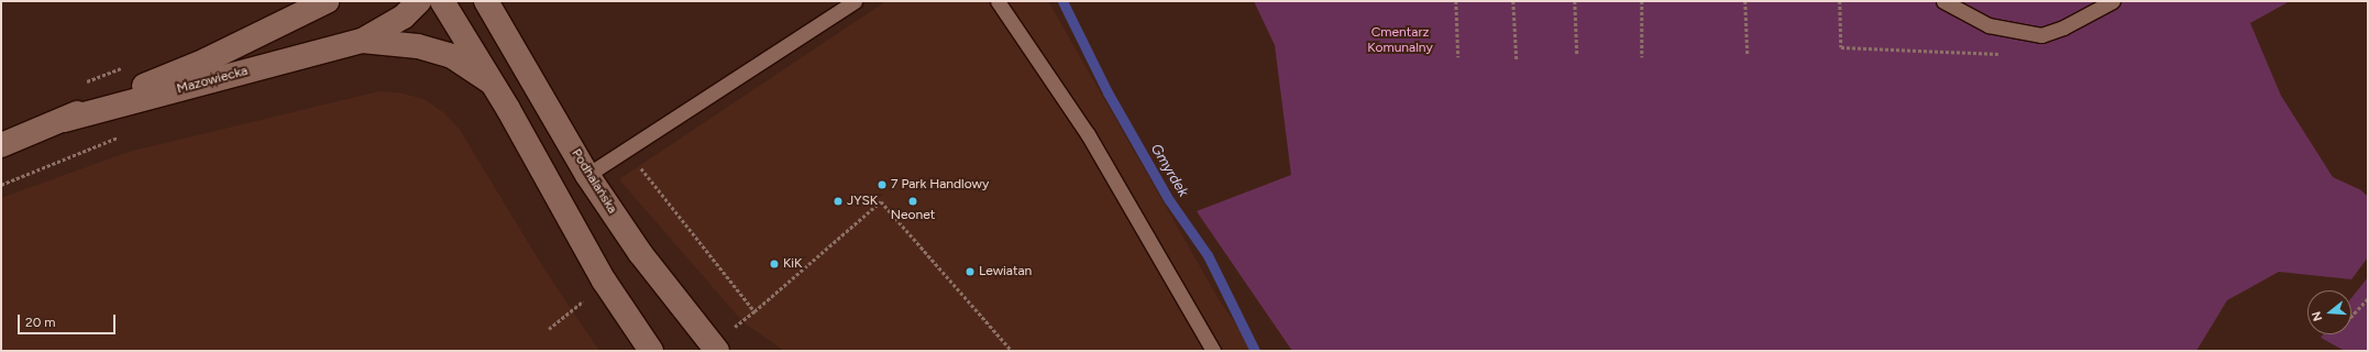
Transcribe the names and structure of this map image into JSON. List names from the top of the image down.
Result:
{
  "streets": {
    "street": ["Mazowiecka", "Podhalańska"]
  },
  "water": ["Gmyrdek"],
  "parks": ["Cmentarz Komunalny"],
  "places": [
    "7 Park Handlowy",
    "JYSK",
    "Neonet",
    "KiK",
    "Lewiatan"
  ],
  "scale_bar": "20 m",
  "north": "left"
}
